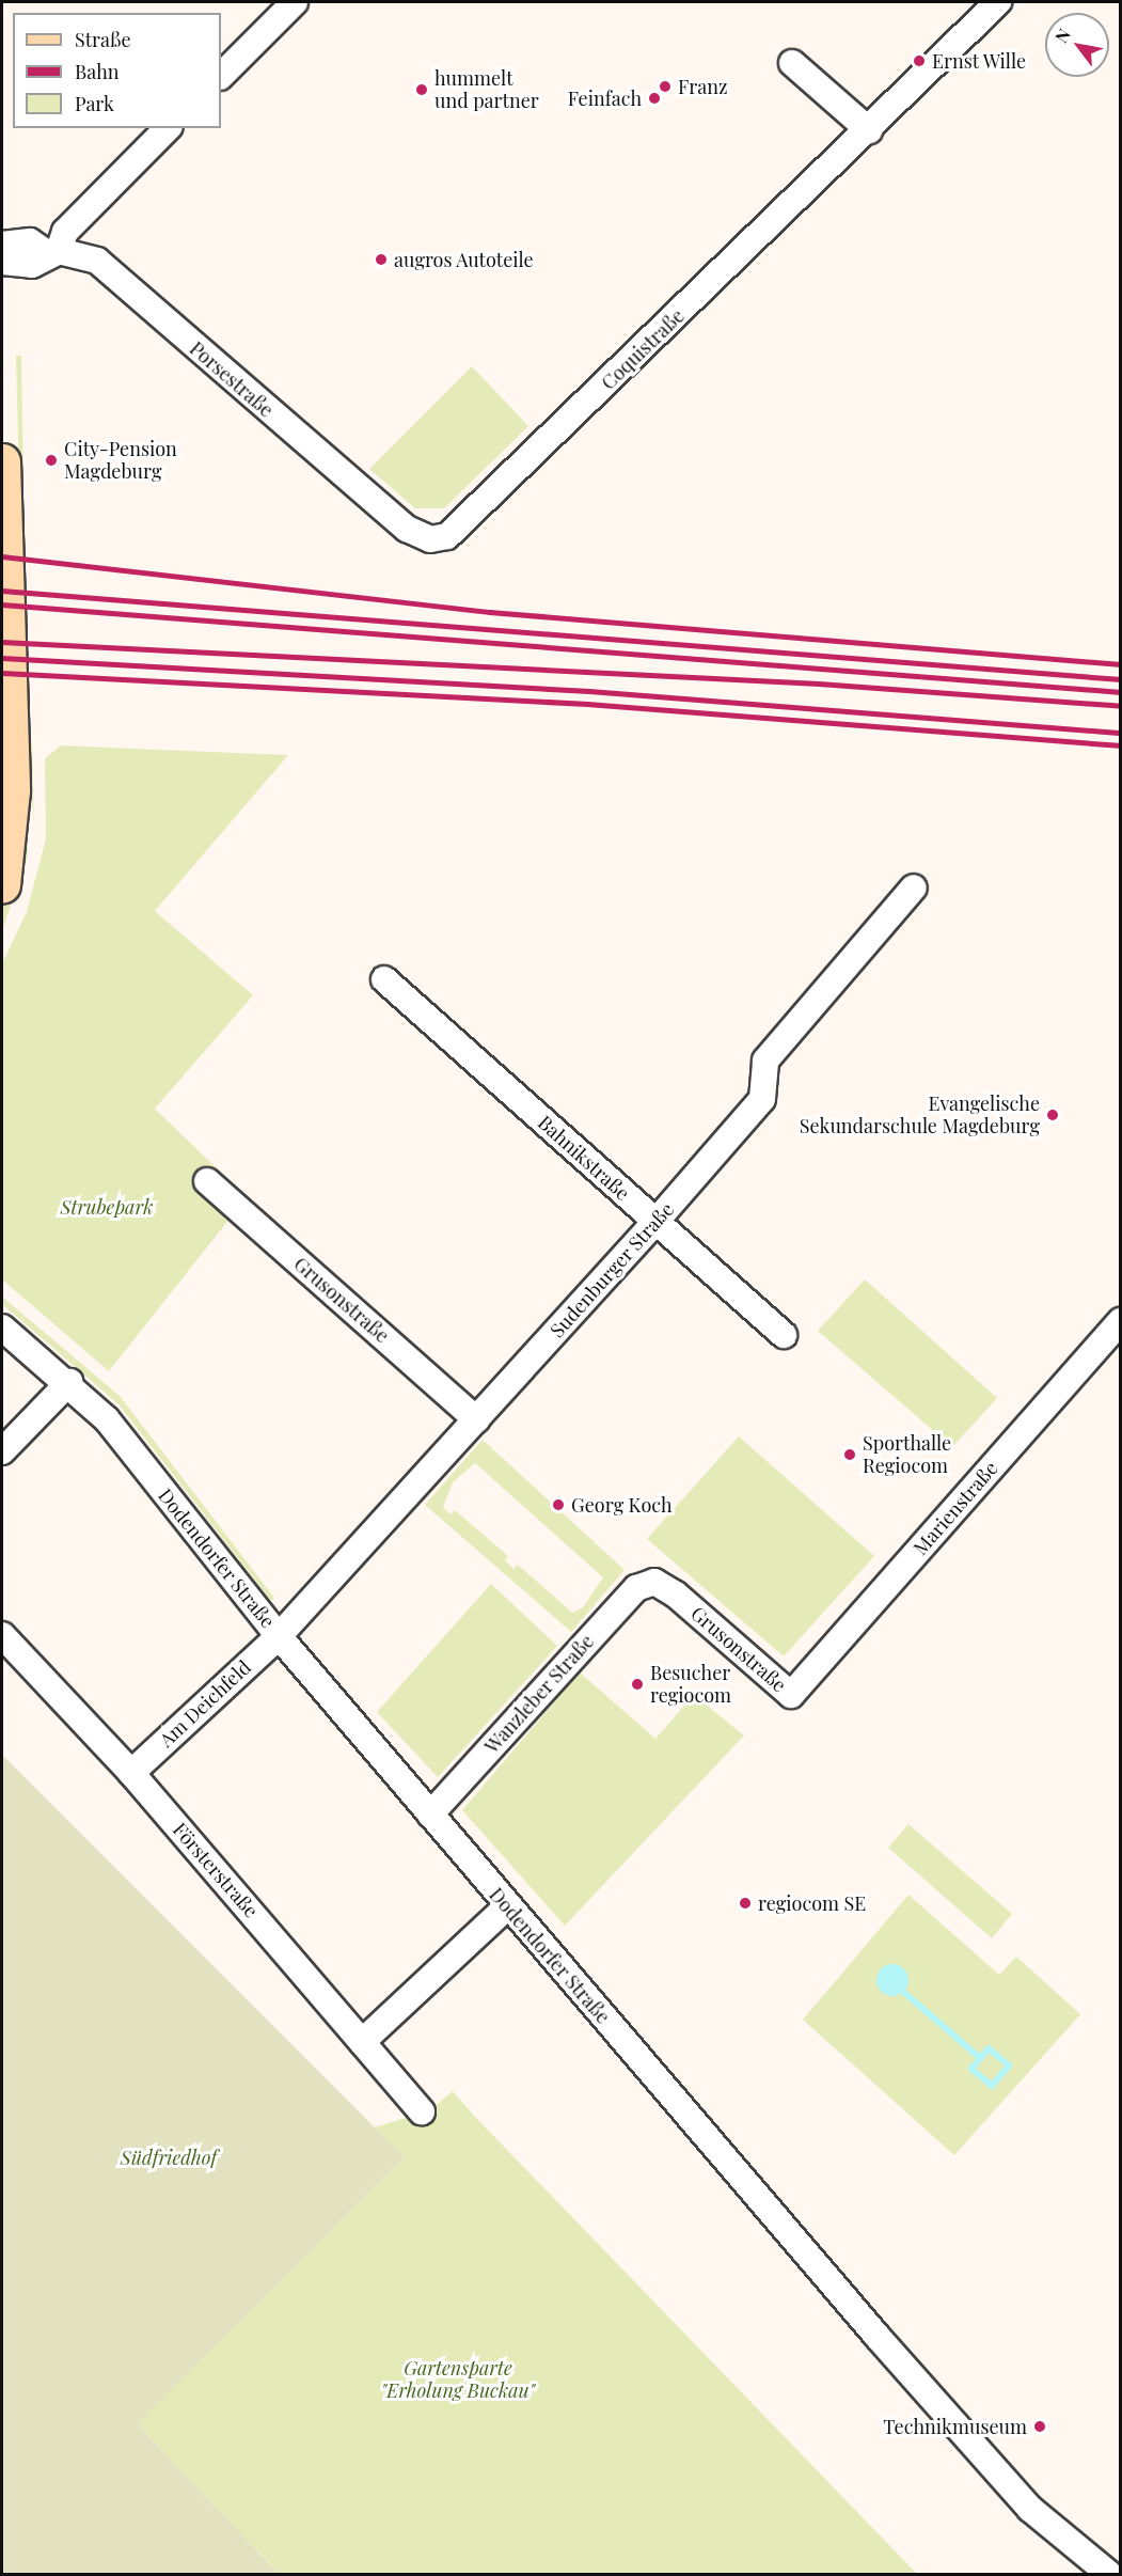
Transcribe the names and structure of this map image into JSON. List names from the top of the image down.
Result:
{
  "streets": {
    "street": [
      "Coquistraße",
      "Porsestraße",
      "Bahnikstraße",
      "Sudenburger Straße",
      "Grusonstraße",
      "Marienstraße",
      "Dodendorfer Straße",
      "Wanzleber Straße",
      "Am Deichfeld",
      "Försterstraße"
    ]
  },
  "crossings": [
    ["Coquistraße", "Porsestraße"],
    ["Bahnikstraße", "Sudenburger Straße"],
    ["Sudenburger Straße", "Grusonstraße"],
    ["Sudenburger Straße", "Dodendorfer Straße"],
    ["Sudenburger Straße", "Am Deichfeld"],
    ["Grusonstraße", "Marienstraße"],
    ["Grusonstraße", "Wanzleber Straße"],
    ["Dodendorfer Straße", "Wanzleber Straße"],
    ["Dodendorfer Straße", "Am Deichfeld"],
    ["Am Deichfeld", "Försterstraße"]
  ],
  "parks": ["Strubepark", "Südfriedhof", "Gartensparte \"Erholung Buckau\""],
  "places": [
    "Ernst Wille",
    "Franz",
    "hummelt und partner",
    "Feinfach",
    "augros Autoteile",
    "City-Pension Magdeburg",
    "Evangelische Sekundarschule Magdeburg",
    "Sporthalle Regiocom",
    "Georg Koch",
    "Besucher regiocom",
    "regiocom SE",
    "Technikmuseum"
  ],
  "legend": ["Straße", "Bahn", "Park"],
  "north": "top left"
}
